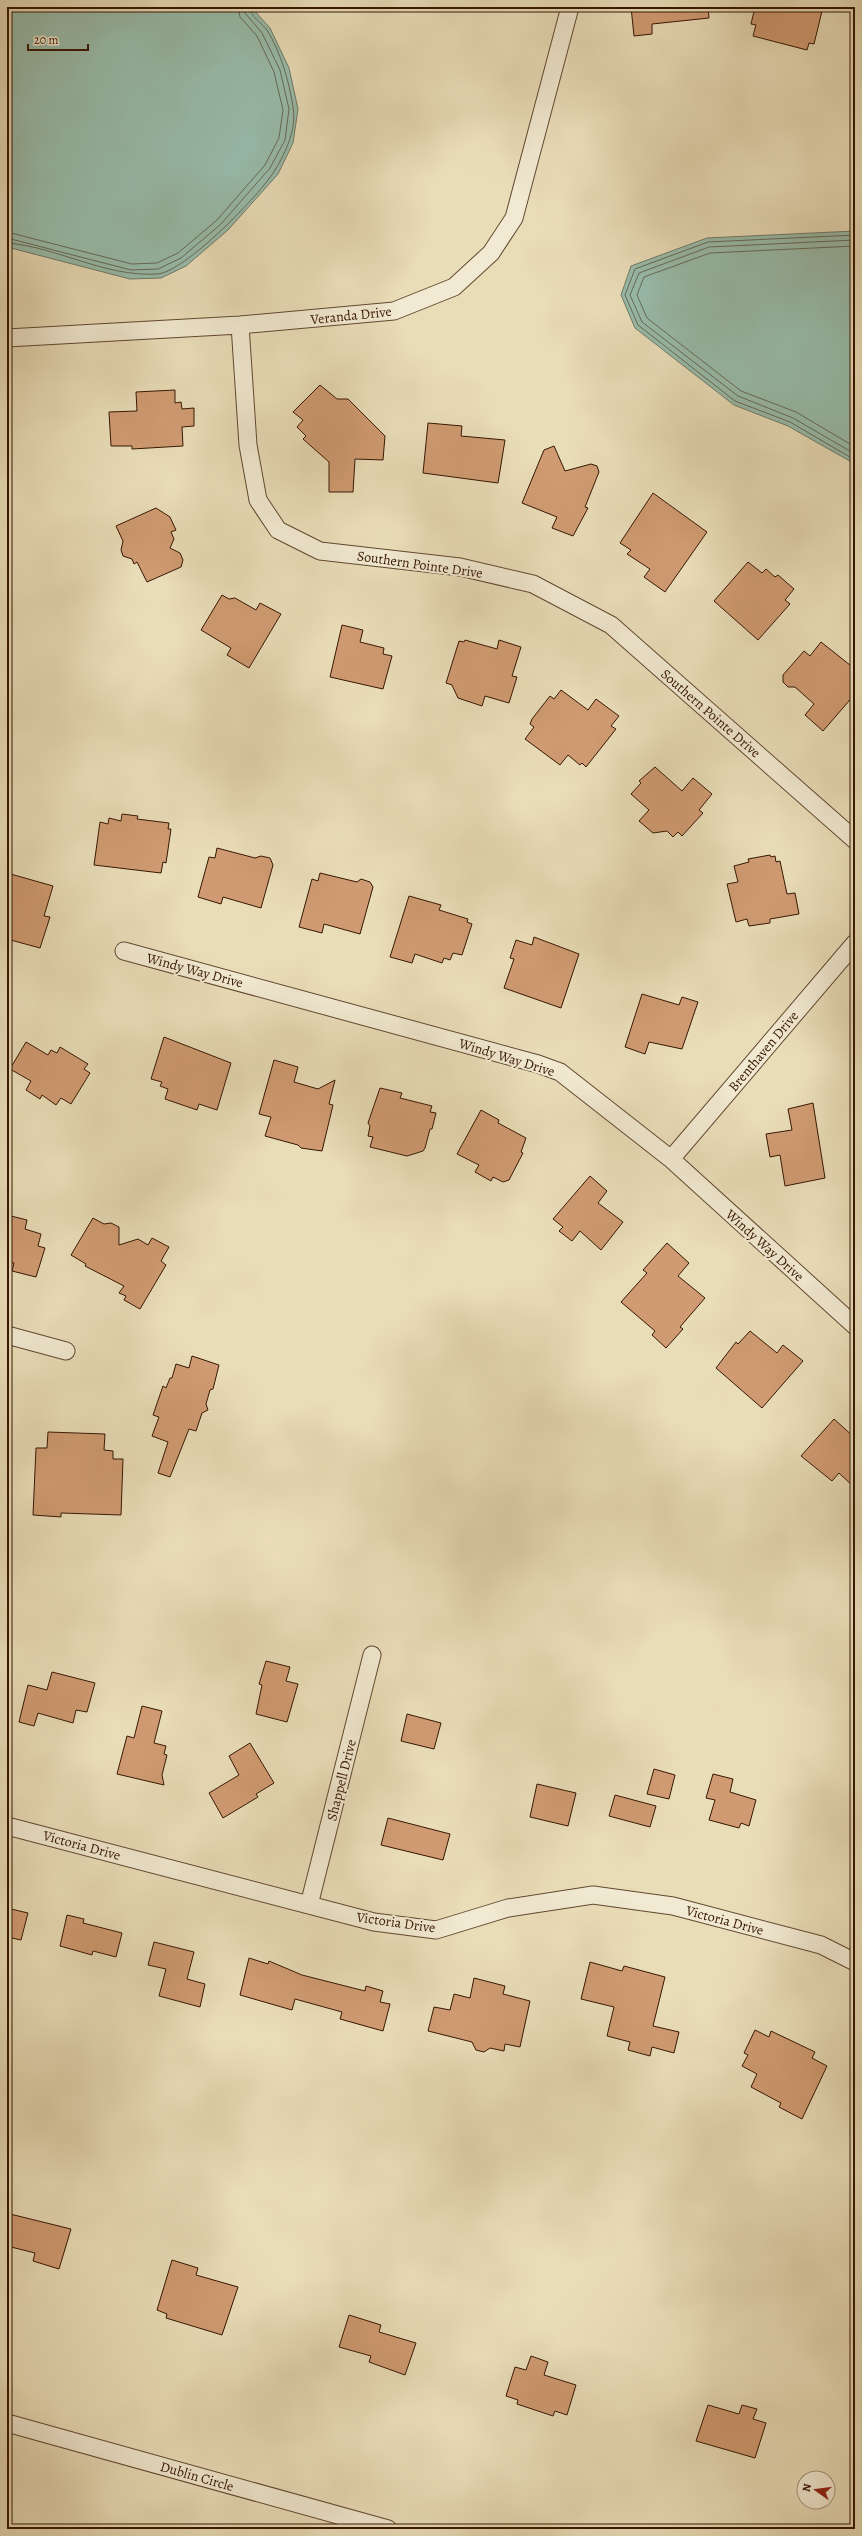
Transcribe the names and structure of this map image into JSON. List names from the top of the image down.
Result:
{
  "streets": {
    "street": [
      "Veranda Drive",
      "Southern Pointe Drive",
      "Windy Way Drive",
      "Brenthaven Drive",
      "Shappell Drive",
      "Victoria Drive",
      "Dublin Circle"
    ]
  },
  "crossings": [
    ["Veranda Drive", "Southern Pointe Drive"],
    ["Windy Way Drive", "Brenthaven Drive"],
    ["Shappell Drive", "Victoria Drive"]
  ],
  "scale_bar": "20 m",
  "north": "left"
}
